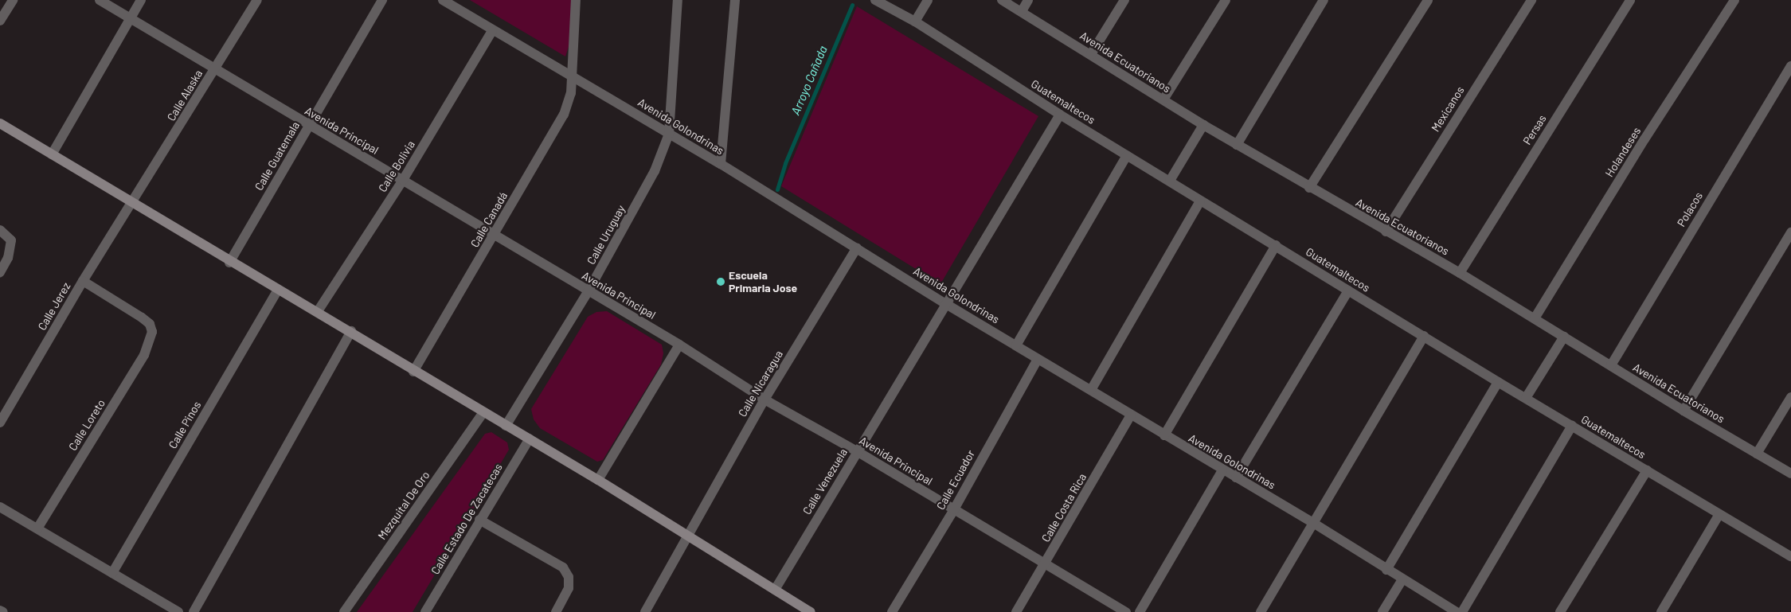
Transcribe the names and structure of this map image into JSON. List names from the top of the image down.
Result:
{
  "streets": {
    "street": [
      "Avenida Ecuatorianos",
      "Calle Alaska",
      "Guatemaltecos",
      "Mexicanos",
      "Avenida Golondrinas",
      "Persas",
      "Avenida Principal",
      "Holandeses",
      "Calle Guatemala",
      "Calle Bolivia",
      "Polacos",
      "Calle Canadá",
      "Calle Uruguay",
      "Calle Jerez",
      "Calle Nicaragua",
      "Calle Loreto",
      "Calle Pinos",
      "Calle Ecuador",
      "Calle Venezuela",
      "Mezquital De Oro",
      "Calle Costa Rica",
      "Calle Estado De Zacatecas"
    ]
  },
  "crossings": [
    ["Avenida Ecuatorianos", "Mexicanos"],
    ["Avenida Ecuatorianos", "Persas"],
    ["Avenida Ecuatorianos", "Holandeses"],
    ["Avenida Ecuatorianos", "Polacos"],
    ["Calle Alaska", "Avenida Principal"],
    ["Calle Alaska", "Calle Jerez"],
    ["Guatemaltecos", "Calle Venezuela"],
    ["Avenida Golondrinas", "Calle Bolivia"],
    ["Avenida Golondrinas", "Calle Canadá"],
    ["Avenida Golondrinas", "Calle Uruguay"],
    ["Avenida Golondrinas", "Calle Nicaragua"],
    ["Avenida Golondrinas", "Calle Ecuador"],
    ["Avenida Golondrinas", "Calle Venezuela"],
    ["Avenida Golondrinas", "Calle Costa Rica"],
    ["Avenida Principal", "Calle Guatemala"],
    ["Avenida Principal", "Calle Bolivia"],
    ["Avenida Principal", "Calle Canadá"],
    ["Avenida Principal", "Calle Uruguay"],
    ["Avenida Principal", "Calle Nicaragua"],
    ["Avenida Principal", "Calle Ecuador"],
    ["Avenida Principal", "Calle Venezuela"],
    ["Avenida Principal", "Calle Costa Rica"],
    ["Calle Jerez", "Calle Loreto"]
  ],
  "water": ["Arroyo Cañada"],
  "places": ["Escuela Primaria Jose"]
}
